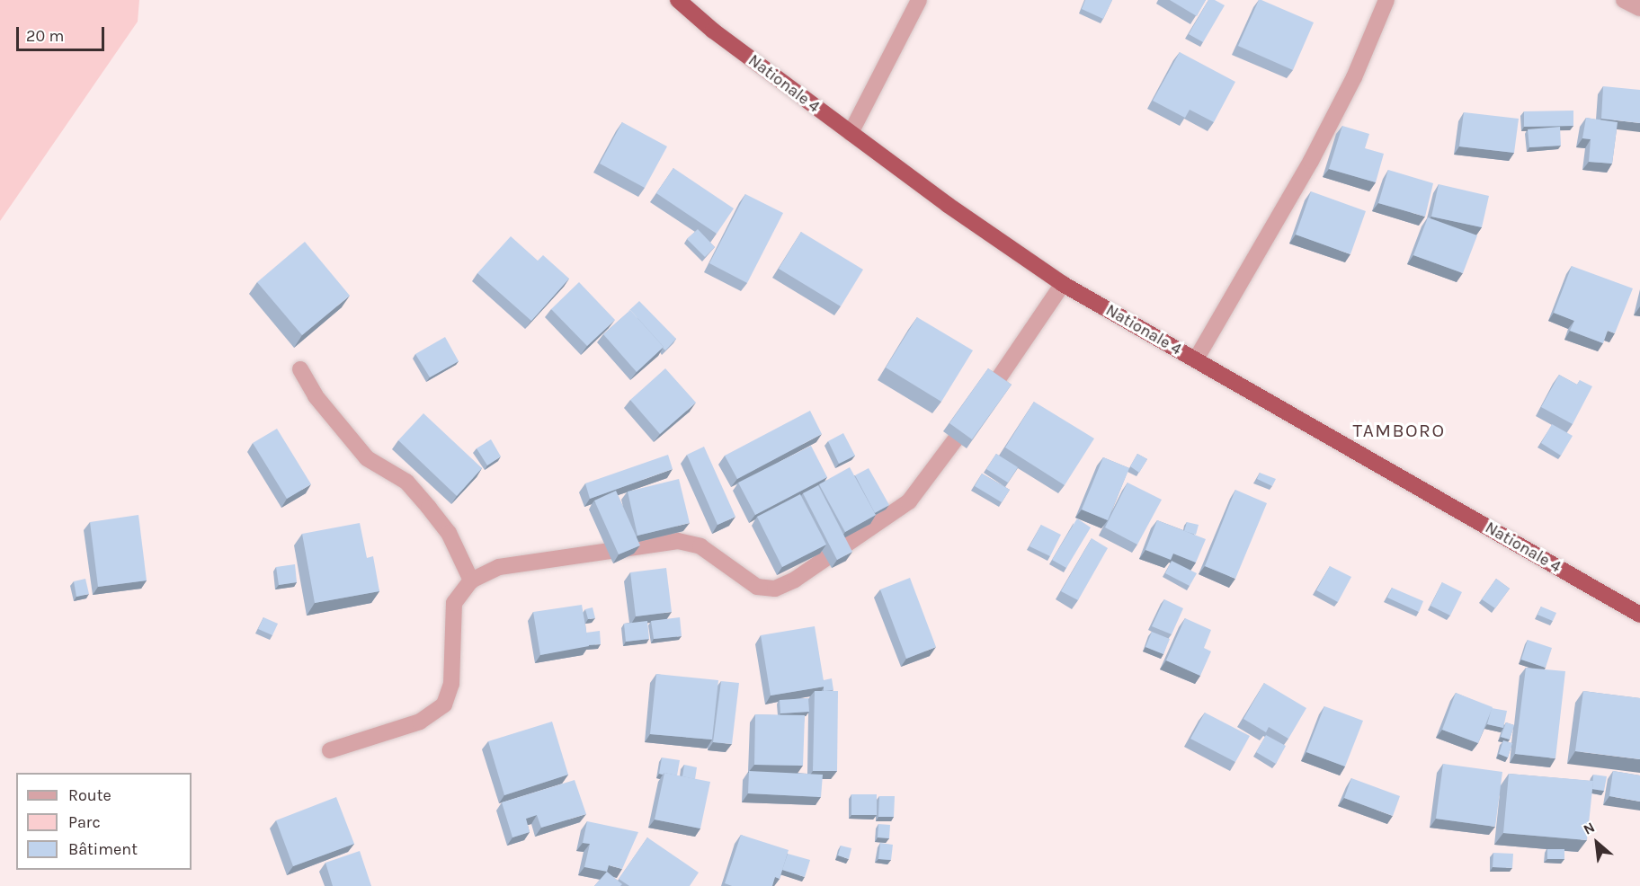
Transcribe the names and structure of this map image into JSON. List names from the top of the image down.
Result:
{
  "streets": {
    "highway": ["Nationale 4"]
  },
  "districts": ["TAMBORO"],
  "legend": ["Route", "Parc", "Bâtiment"],
  "scale_bar": "20 m",
  "north": "top left"
}
